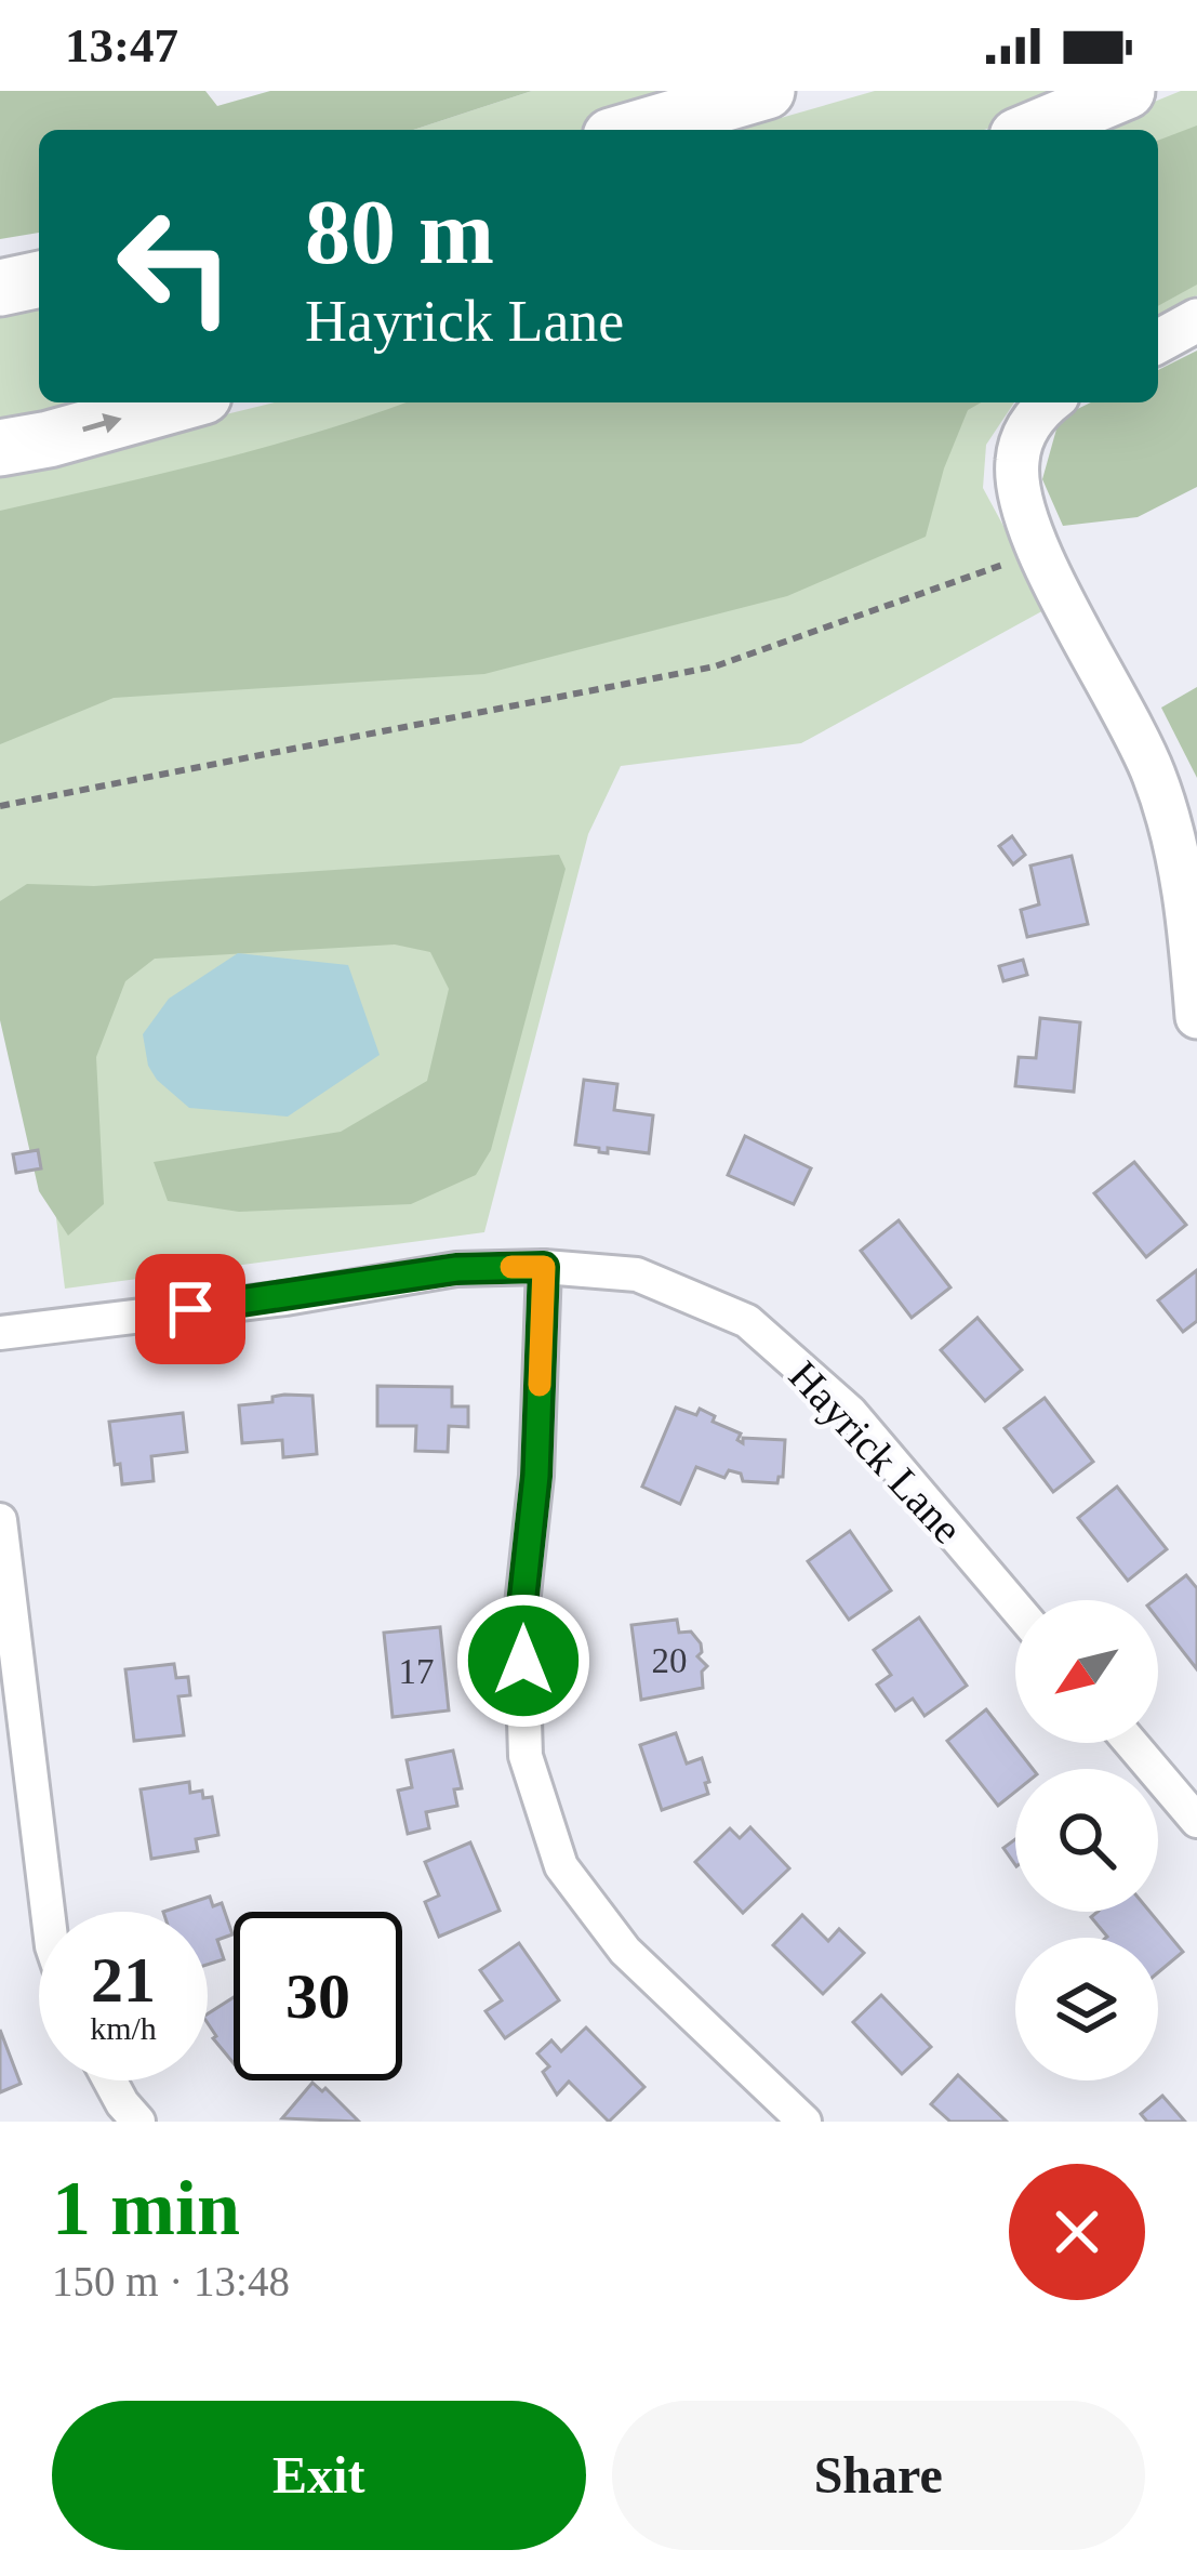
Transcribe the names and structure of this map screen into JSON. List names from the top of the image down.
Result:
{
  "streets": {
    "street": ["Hayrick Lane"]
  },
  "house_numbers": ["20", "17"],
  "north": "bottom left",
  "page": {
    "status": "13:47",
    "turn": ["80 m", "Hayrick Lane"],
    "speed": "21 km/h",
    "limit": "30",
    "heading": ["1 min", "150 m · 13:48"],
    "buttons": ["Exit", "Share"]
  }
}
